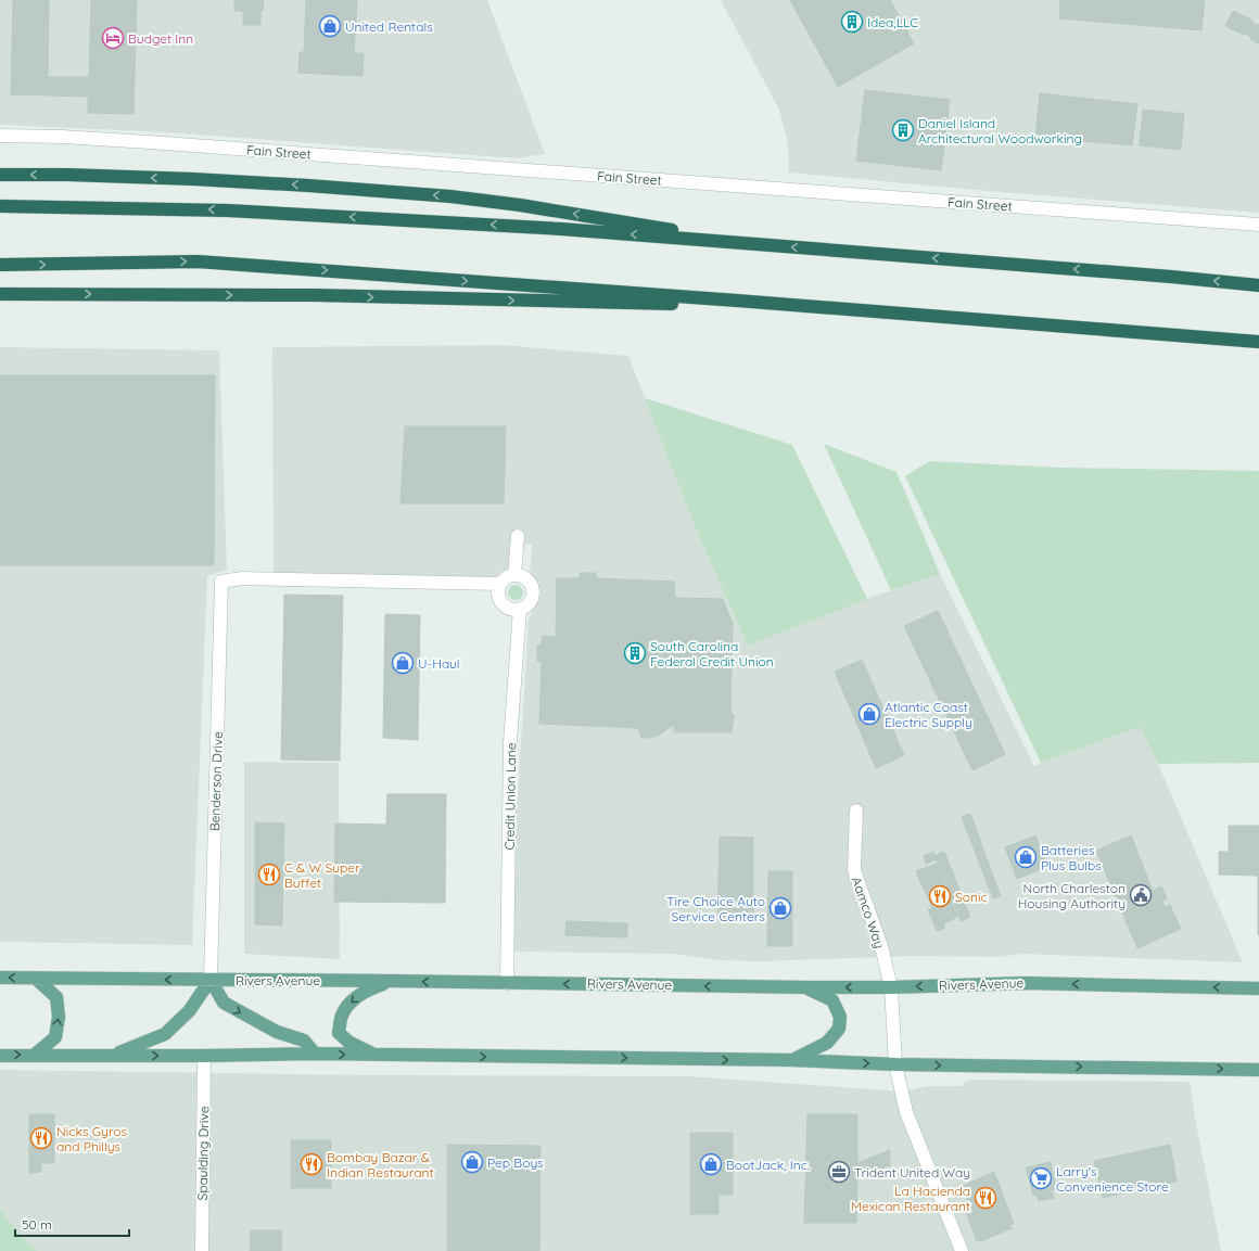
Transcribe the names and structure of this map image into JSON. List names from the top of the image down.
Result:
{
  "streets": {
    "main road": ["Rivers Avenue"],
    "street": [
      "Fain Street",
      "Benderson Drive",
      "Credit Union Lane",
      "Aamco Way",
      "Spaulding Drive"
    ]
  },
  "crossings": [
    ["Benderson Drive", "Credit Union Lane"],
    ["Benderson Drive", "Rivers Avenue"],
    ["Credit Union Lane", "Rivers Avenue"],
    ["Aamco Way", "Rivers Avenue"]
  ],
  "places": {
    "building": ["Idea,LLC", "Daniel Island Architectural Woodworking", "South Carolina Federal Credit Union"],
    "shop": [
      "United Rentals",
      "U-Haul",
      "Atlantic Coast Electric Supply",
      "Batteries Plus Bulbs",
      "Tire Choice Auto Service Centers",
      "Pep Boys",
      "BootJack, Inc."
    ],
    "hotel": ["Budget Inn"],
    "restaurant": [
      "C & W Super Buffet",
      "Sonic",
      "Nicks Gyros and Phillys",
      "Bombay Bazar & Indian Restaurant",
      "La Hacienda Mexican Restaurant"
    ],
    "public building": ["North Charleston Housing Authority"],
    "office": ["Trident United Way"],
    "supermarket": ["Larry's Convenience Store"]
  },
  "scale_bar": "50 m"
}
